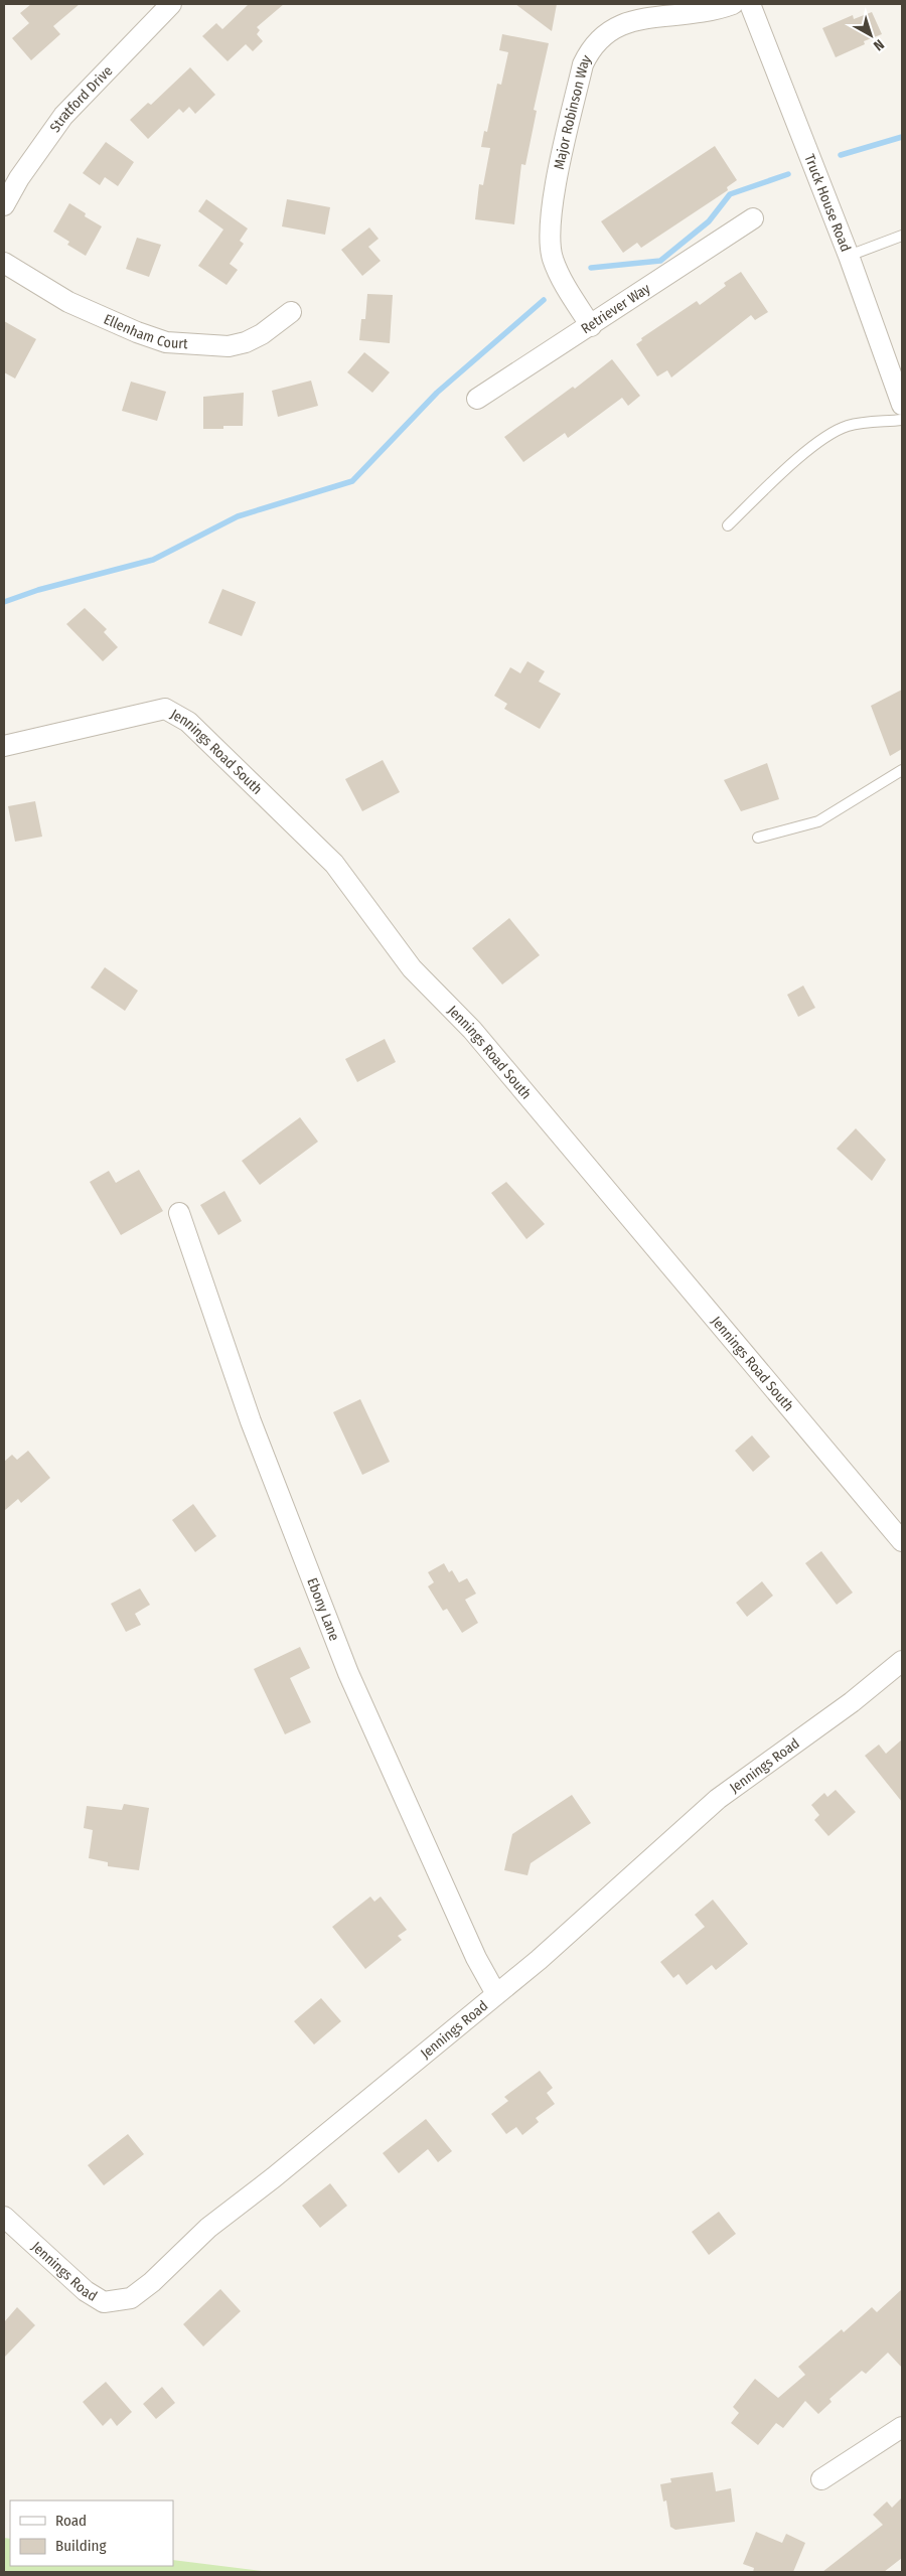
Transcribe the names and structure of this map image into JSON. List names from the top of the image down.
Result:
{
  "streets": {
    "street": [
      "Stratford Drive",
      "Major Robinson Way",
      "Truck House Road",
      "Retriever Way",
      "Ellenham Court",
      "Jennings Road South",
      "Ebony Lane",
      "Jennings Road"
    ]
  },
  "crossings": [
    ["Major Robinson Way", "Retriever Way"],
    ["Ebony Lane", "Jennings Road"]
  ],
  "legend": ["Road", "Building"],
  "north": "bottom right"
}
